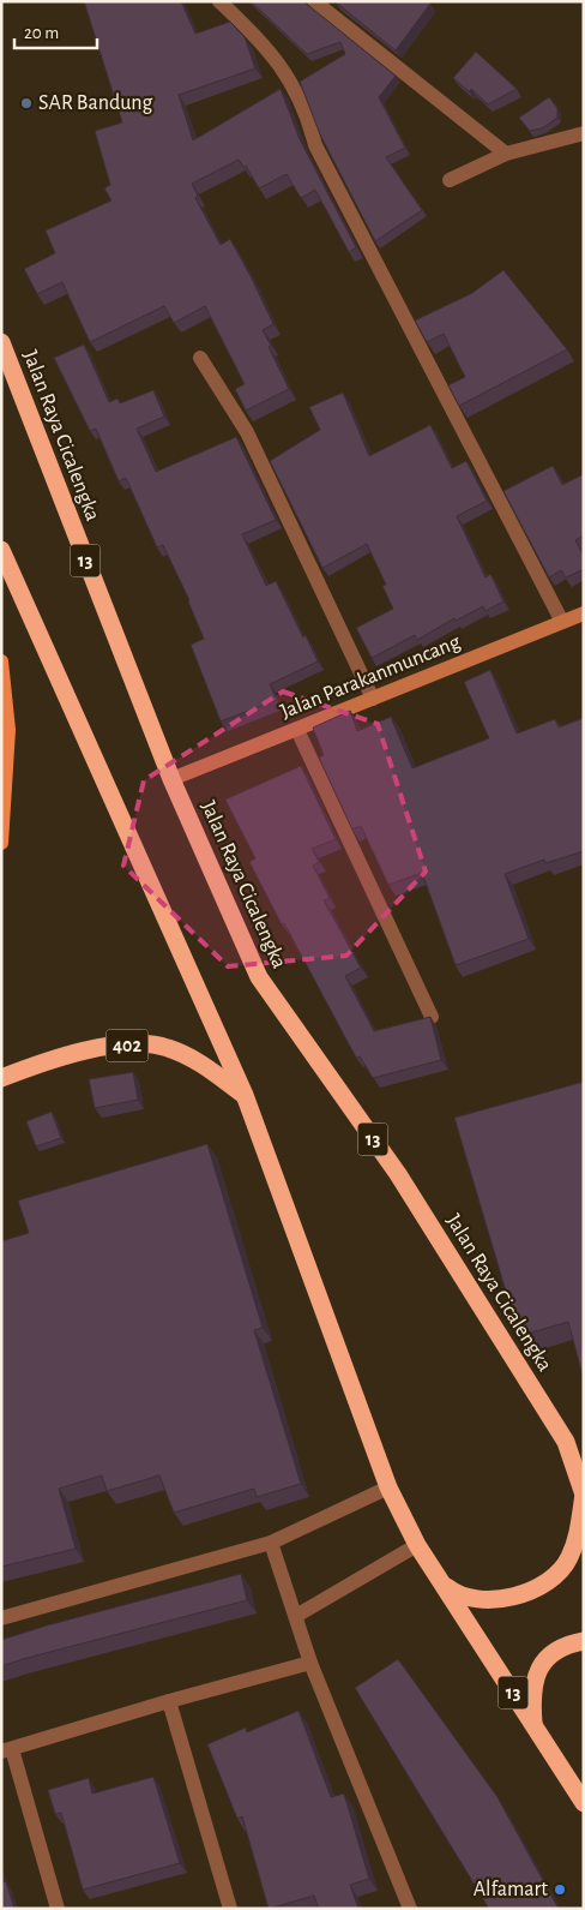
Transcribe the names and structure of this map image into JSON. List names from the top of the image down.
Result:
{
  "streets": {
    "highway": ["Jalan Raya Cicalengka", "13", "402"],
    "main road": ["Jalan Parakanmuncang"]
  },
  "crossings": [
    ["Jalan Raya Cicalengka", "Jalan Parakanmuncang"],
    ["13", "402"]
  ],
  "places": ["SAR Bandung", "Alfamart"],
  "scale_bar": "20 m"
}
